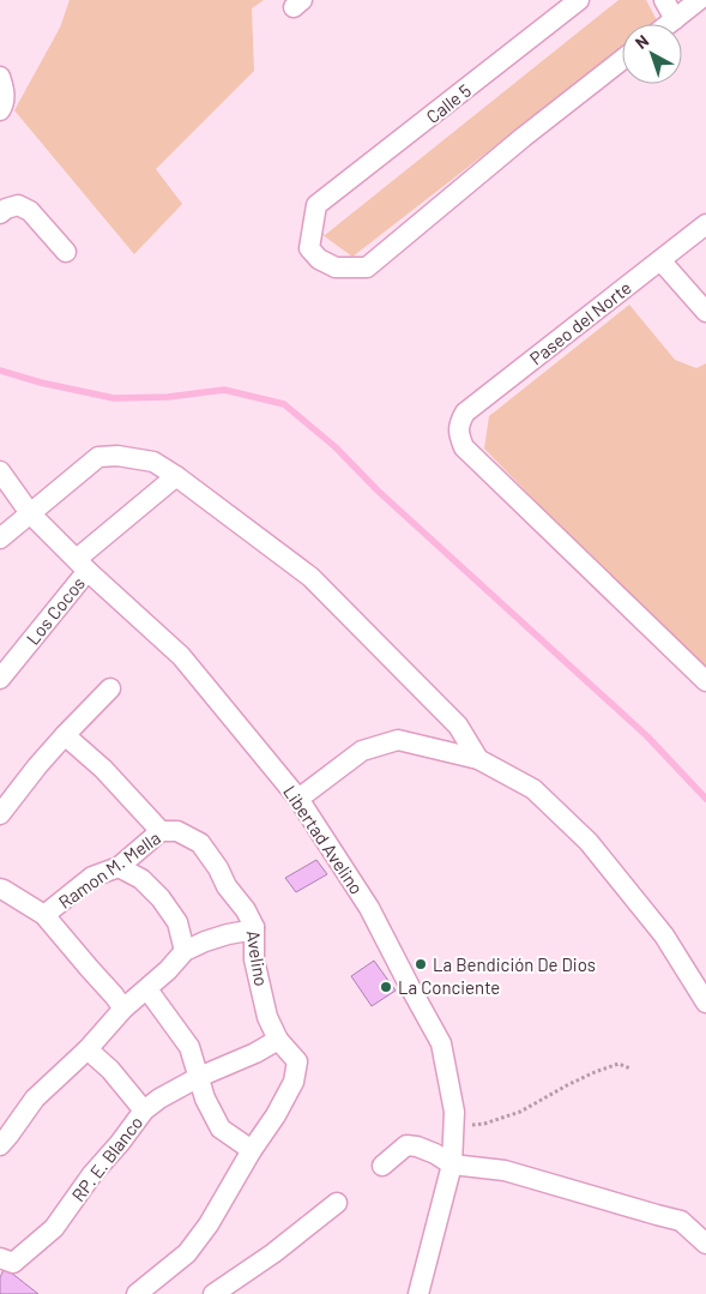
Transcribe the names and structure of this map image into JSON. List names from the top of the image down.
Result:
{
  "streets": {
    "street": [
      "Calle 5",
      "Paseo del Norte",
      "Los Cocos",
      "Libertad Avelino",
      "Ramon M. Mella",
      "Avelino",
      "RP. E. Blanco"
    ]
  },
  "crossings": [
    ["Los Cocos", "Libertad Avelino"],
    ["Ramon M. Mella", "Avelino"],
    ["Avelino", "RP. E. Blanco"]
  ],
  "places": ["La Bendición De Dios", "La Conciente"],
  "north": "top left"
}
